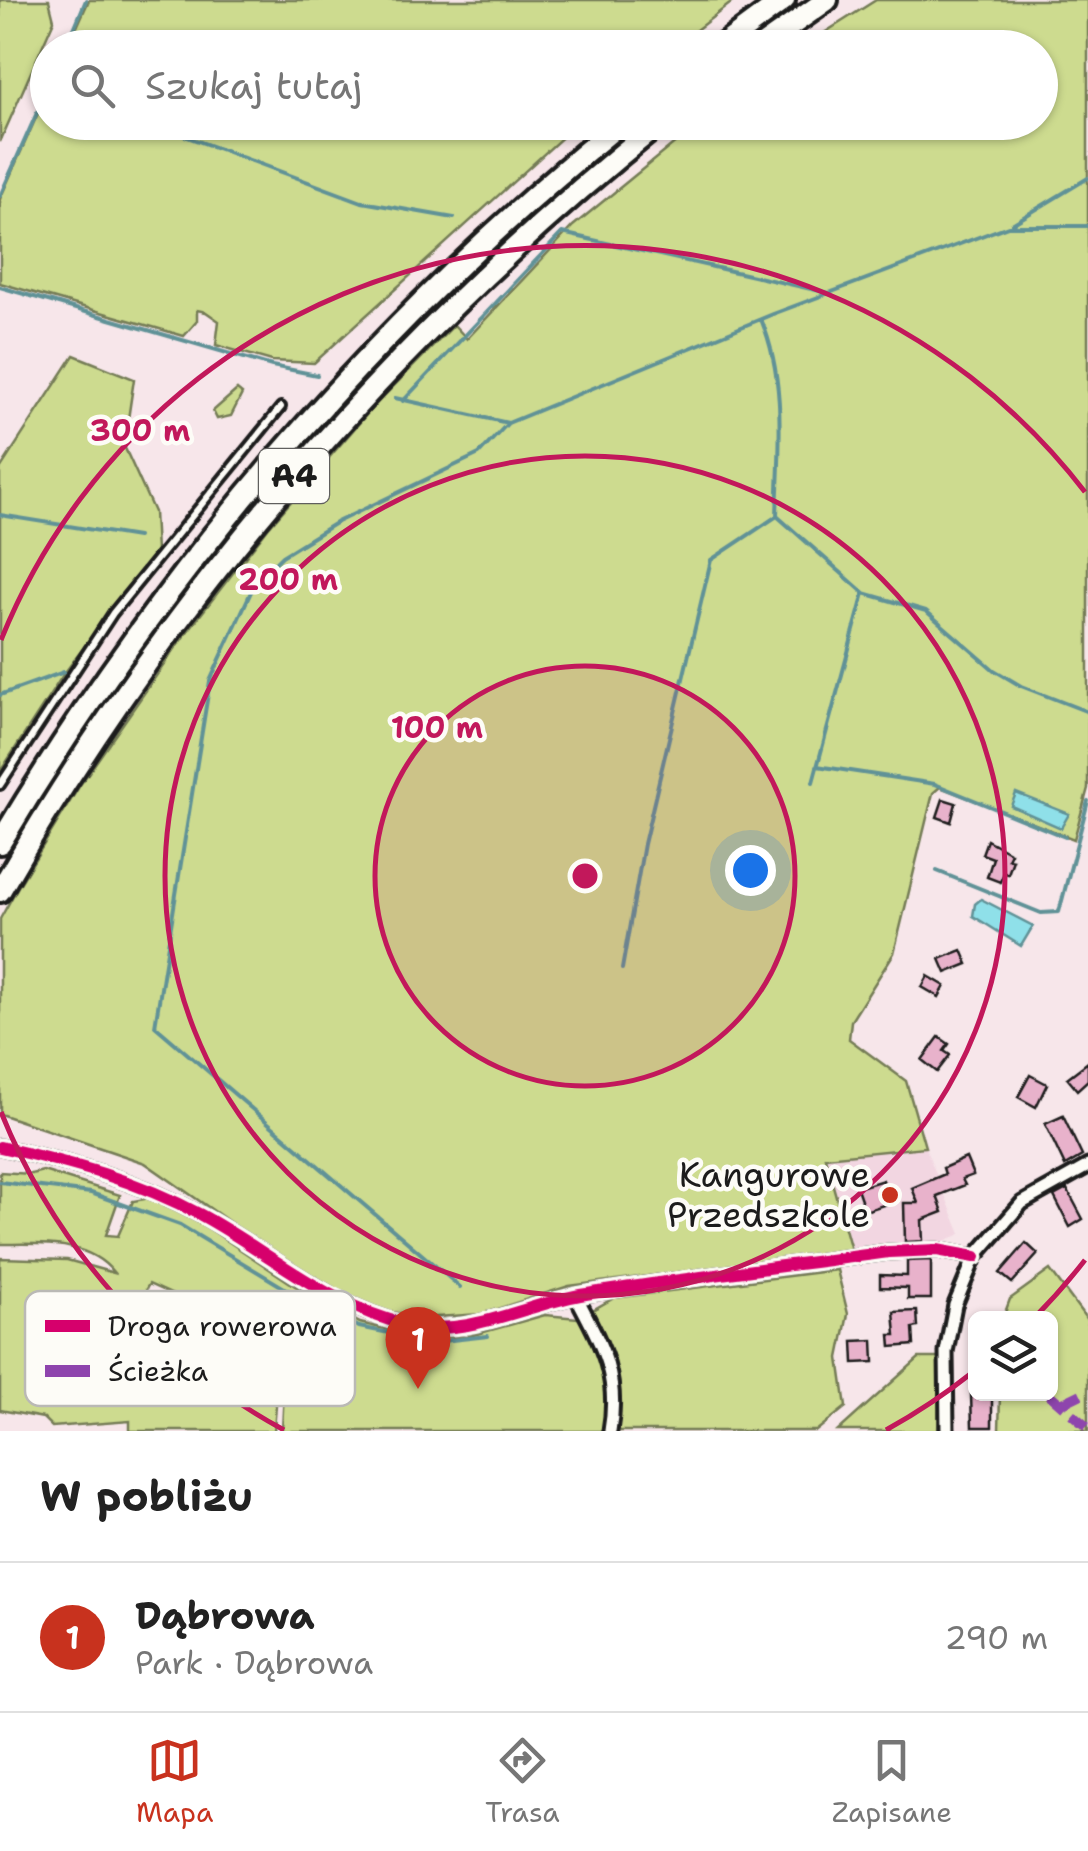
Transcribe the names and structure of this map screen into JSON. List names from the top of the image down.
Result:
{
  "streets": {
    "highway": ["A4"]
  },
  "places": ["Kangurowe Przedszkole"],
  "legend": ["Droga rowerowa", "Ścieżka"],
  "page": {
    "search": "Szukaj tutaj",
    "pins": "1",
    "heading": "W pobliżu",
    "list": [
      {
        "mark": "1",
        "name": "Dąbrowa",
        "note": "Park · Dąbrowa",
        "value": "290 m"
      }
    ],
    "nav": ["Mapa", "Trasa", "Zapisane"]
  },
  "rings": ["300 m", "200 m", "100 m"]
}
